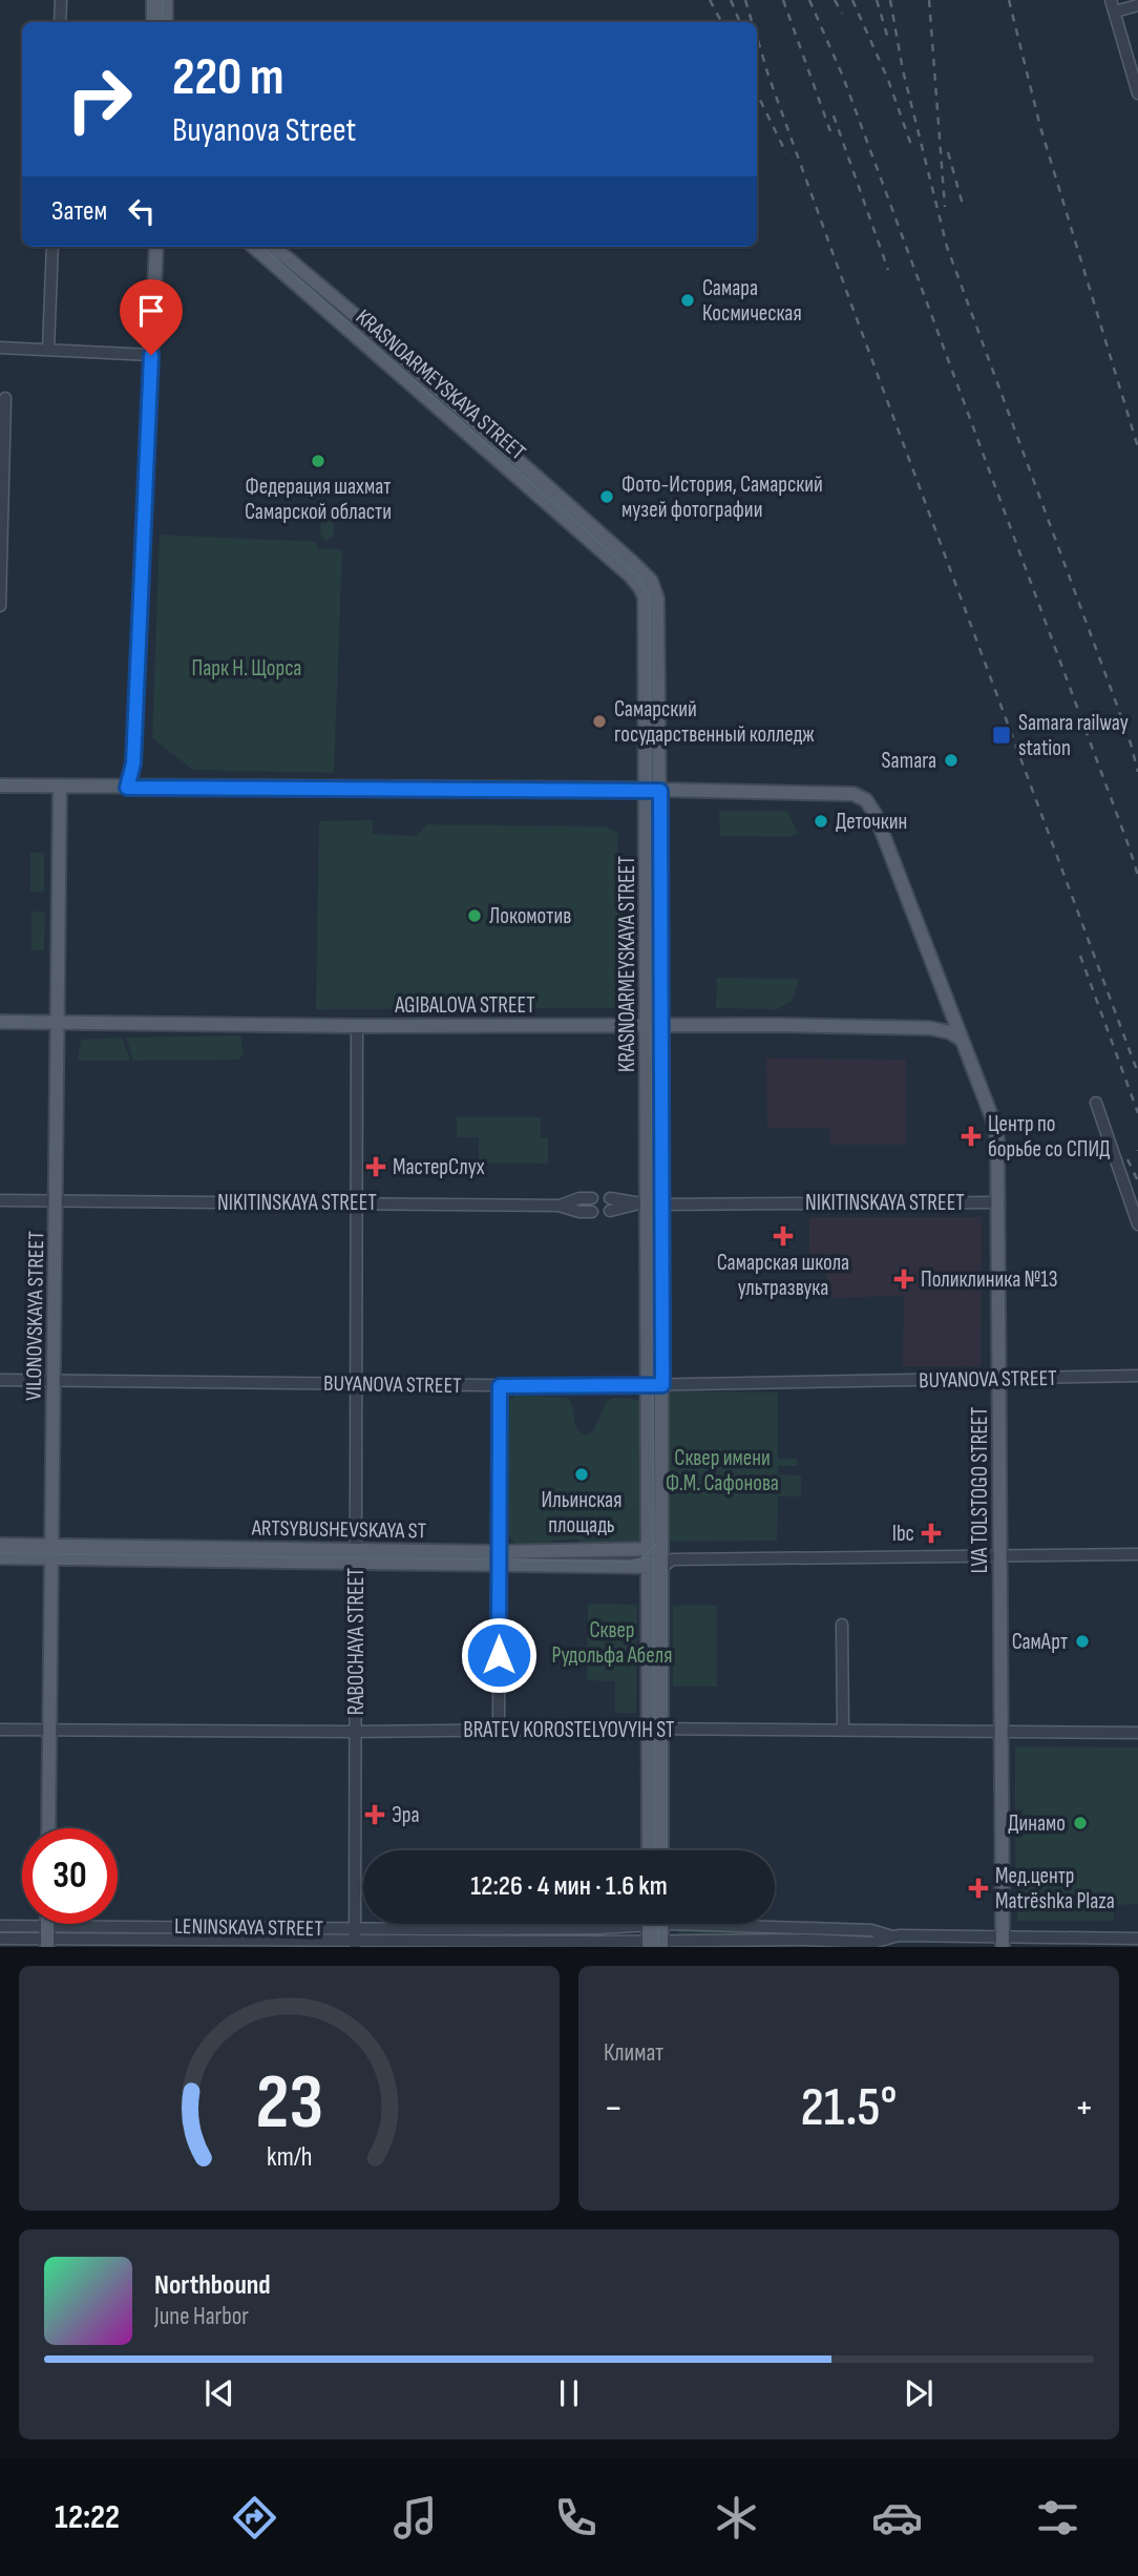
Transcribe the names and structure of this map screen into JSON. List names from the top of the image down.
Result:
{
  "streets": {
    "main road": [
      "KRASNOARMEYSKAYA STREET",
      "AGIBALOVA STREET",
      "VILONOVSKAYA STREET",
      "LVA TOLSTOGO STREET",
      "ARTSYBUSHEVSKAYA ST"
    ],
    "street": [
      "NIKITINSKAYA STREET",
      "BUYANOVA STREET",
      "RABOCHAYA STREET",
      "BRATEV KOROSTELYOVYIH ST",
      "LENINSKAYA STREET"
    ]
  },
  "crossings": [
    ["KRASNOARMEYSKAYA STREET", "AGIBALOVA STREET"],
    ["KRASNOARMEYSKAYA STREET", "NIKITINSKAYA STREET"],
    ["KRASNOARMEYSKAYA STREET", "BUYANOVA STREET"],
    ["KRASNOARMEYSKAYA STREET", "LVA TOLSTOGO STREET"],
    ["KRASNOARMEYSKAYA STREET", "ARTSYBUSHEVSKAYA ST"],
    ["KRASNOARMEYSKAYA STREET", "BRATEV KOROSTELYOVYIH ST"],
    ["AGIBALOVA STREET", "VILONOVSKAYA STREET"],
    ["AGIBALOVA STREET", "LVA TOLSTOGO STREET"],
    ["AGIBALOVA STREET", "RABOCHAYA STREET"],
    ["NIKITINSKAYA STREET", "VILONOVSKAYA STREET"],
    ["NIKITINSKAYA STREET", "LVA TOLSTOGO STREET"],
    ["NIKITINSKAYA STREET", "RABOCHAYA STREET"],
    ["VILONOVSKAYA STREET", "BUYANOVA STREET"],
    ["VILONOVSKAYA STREET", "LVA TOLSTOGO STREET"],
    ["VILONOVSKAYA STREET", "ARTSYBUSHEVSKAYA ST"],
    ["VILONOVSKAYA STREET", "BRATEV KOROSTELYOVYIH ST"],
    ["BUYANOVA STREET", "LVA TOLSTOGO STREET"],
    ["BUYANOVA STREET", "RABOCHAYA STREET"],
    ["LVA TOLSTOGO STREET", "ARTSYBUSHEVSKAYA ST"],
    ["LVA TOLSTOGO STREET", "BRATEV KOROSTELYOVYIH ST"],
    ["LVA TOLSTOGO STREET", "LENINSKAYA STREET"],
    ["ARTSYBUSHEVSKAYA ST", "RABOCHAYA STREET"],
    ["RABOCHAYA STREET", "BRATEV KOROSTELYOVYIH ST"],
    ["RABOCHAYA STREET", "LENINSKAYA STREET"]
  ],
  "parks": ["Парк Н. Щорса", "Cквер имени Ф.М. Сафонова", "Сквер Рудольфа Абеля"],
  "places": {
    "other": [
      "Самара Космическая",
      "Федерация шахмат Самарской области",
      "Фото-История, Самарский музей фотографии",
      "Самарский государственный колледж",
      "Samara",
      "Деточкин",
      "Локомотив",
      "Ильинская площадь",
      "СамАрт",
      "Динамо"
    ],
    "transit": ["Samara railway station"],
    "health": [
      "Центр по борьбе со СПИД",
      "МастерСлух",
      "Самарская школа ультразвука",
      "Поликлиника №13",
      "Ibc",
      "Эра",
      "Мед.центр Matrёshka Plaza"
    ]
  },
  "page": {
    "turn": ["220 m", "Buyanova Street"],
    "then": "Затем",
    "limit": "30",
    "trip": "12:26 · 4 мин · 1.6 km",
    "tile": "Климат",
    "heat": ["−", "21.5°", "+"],
    "song": ["Northbound", "June Harbor"],
    "tabs": "12:22",
    "gauge": ["23", "km/h"]
  }
}
